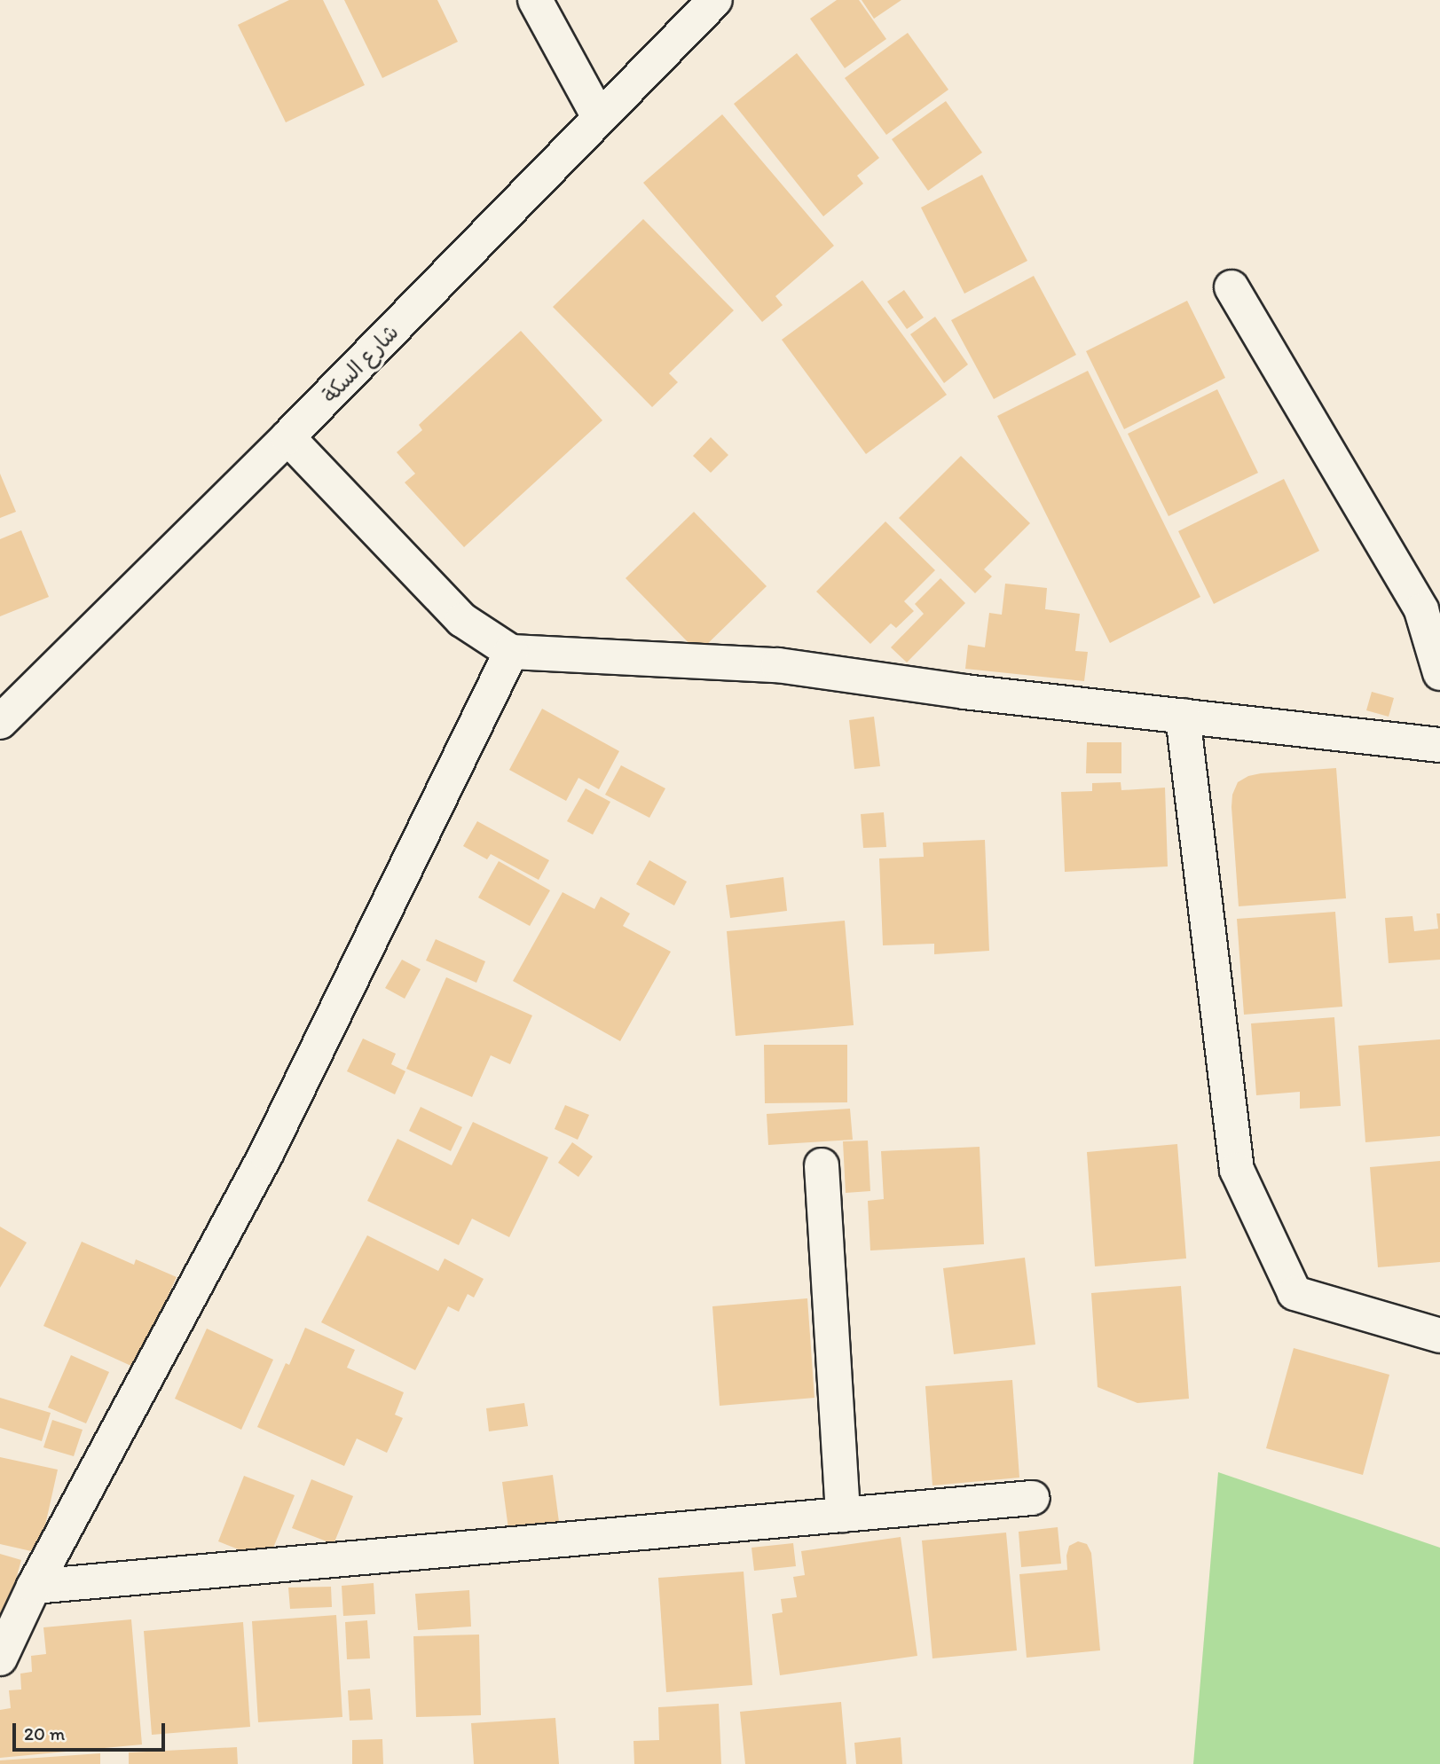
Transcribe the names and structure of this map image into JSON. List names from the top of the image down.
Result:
{
  "streets": {
    "street": ["شارع السكة"]
  },
  "scale_bar": "20 m"
}
